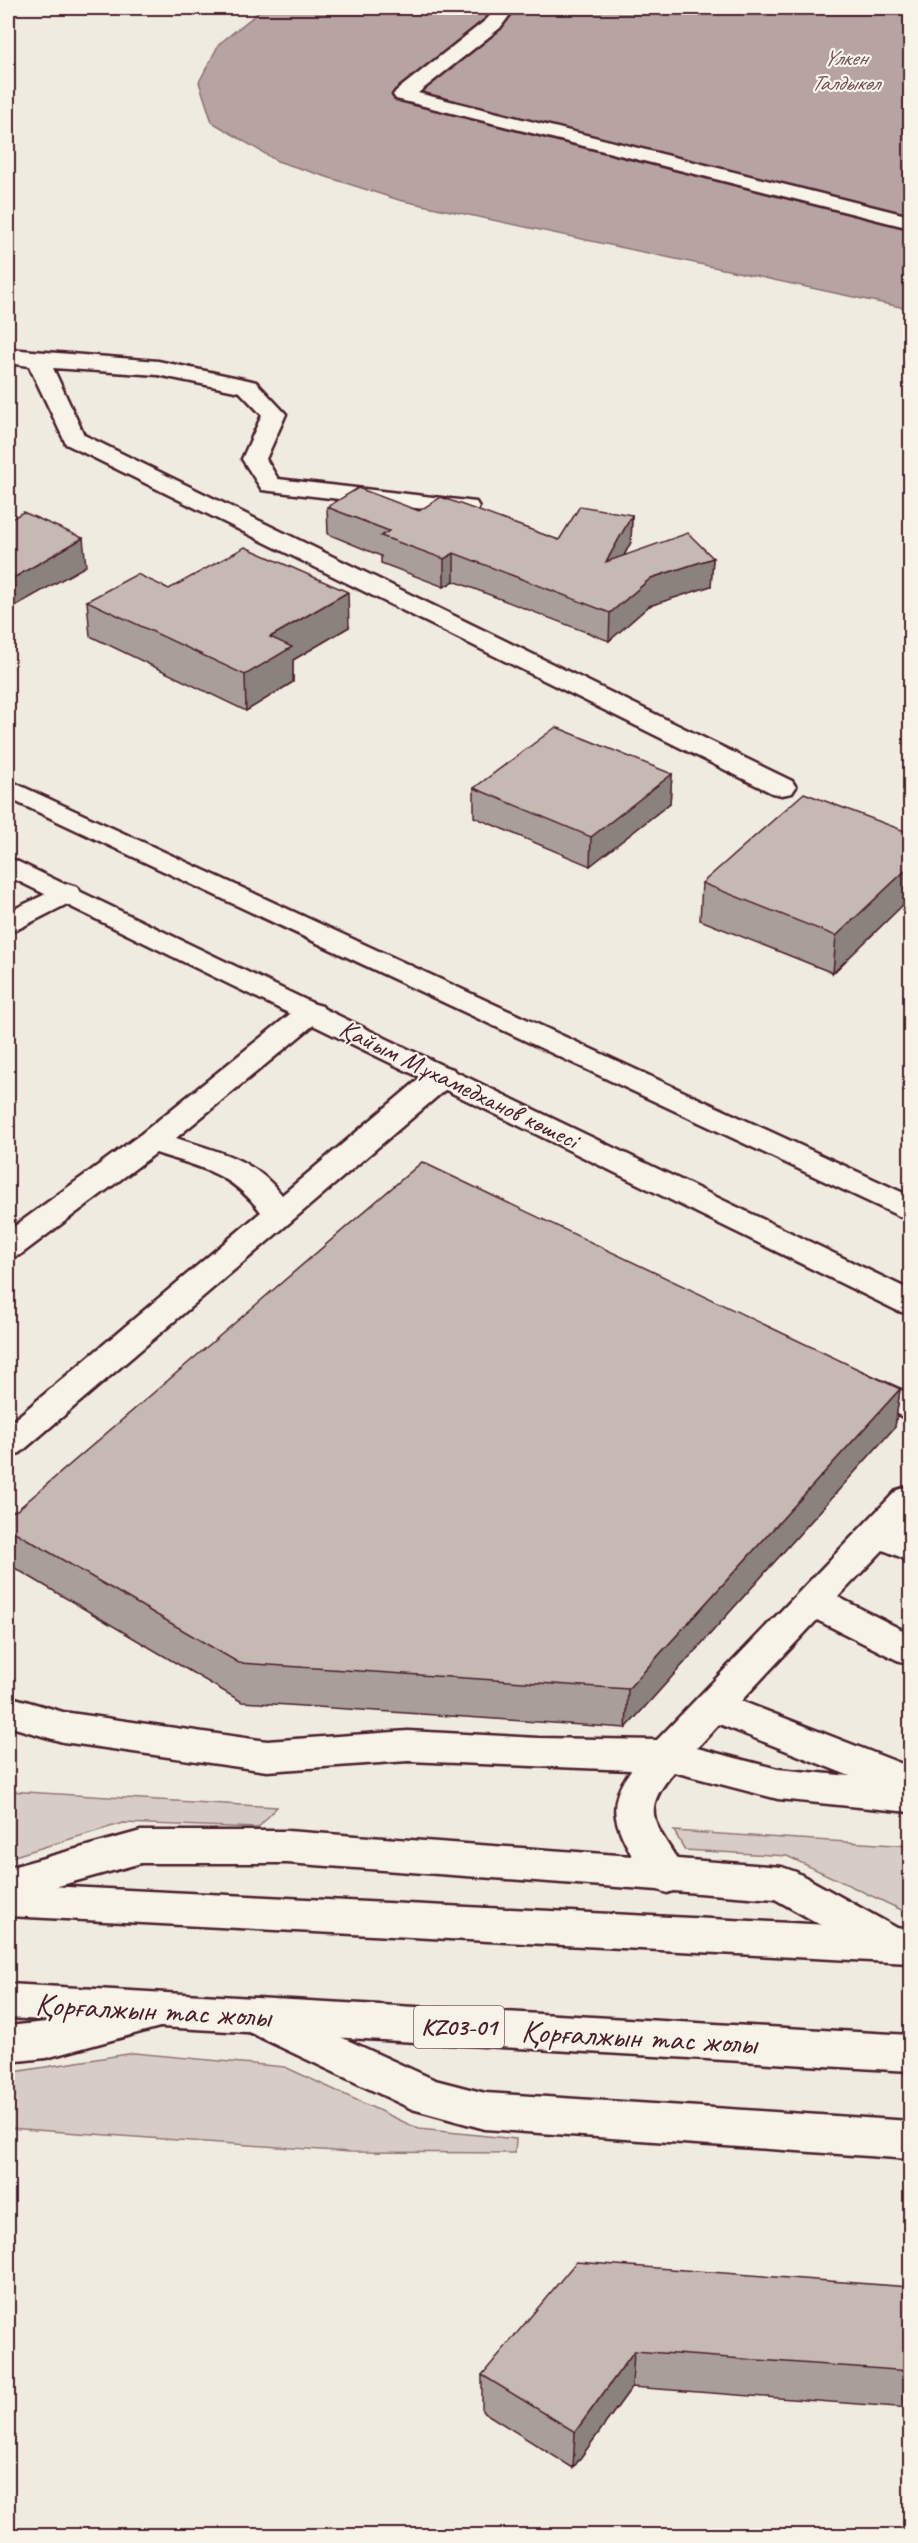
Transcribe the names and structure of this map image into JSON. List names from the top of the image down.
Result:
{
  "streets": {
    "main road": ["Қайым Мұхамедханов көшесі", "Қорғалжын тас жолы", "KZ03-01"]
  },
  "water": ["Үлкен Талдыкөл"]
}
